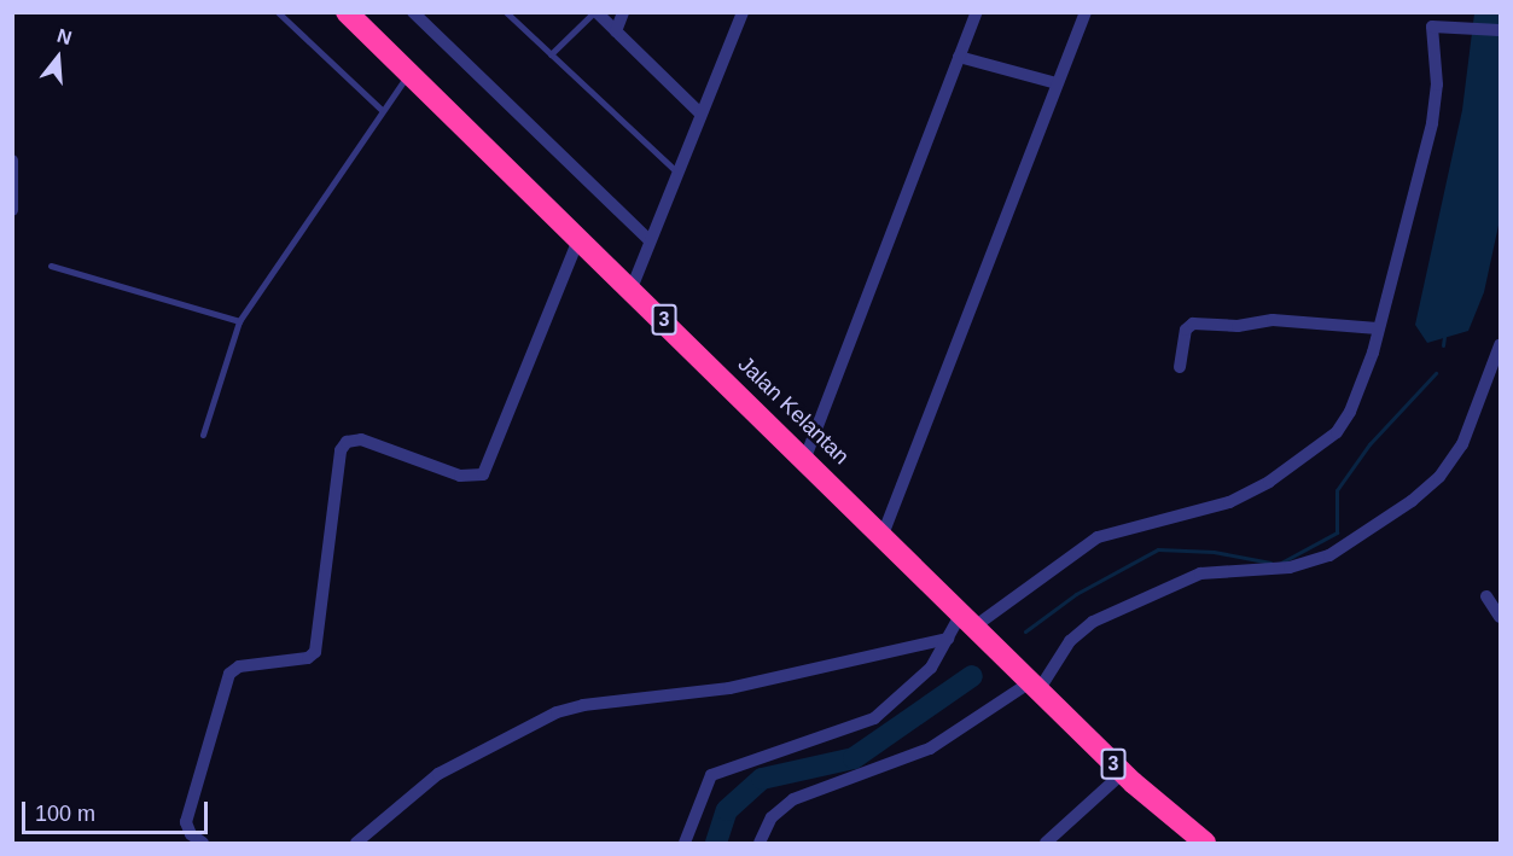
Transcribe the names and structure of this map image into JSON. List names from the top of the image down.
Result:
{
  "streets": {
    "highway": ["3", "Jalan Kelantan"]
  },
  "scale_bar": "100 m",
  "north": "top"
}
